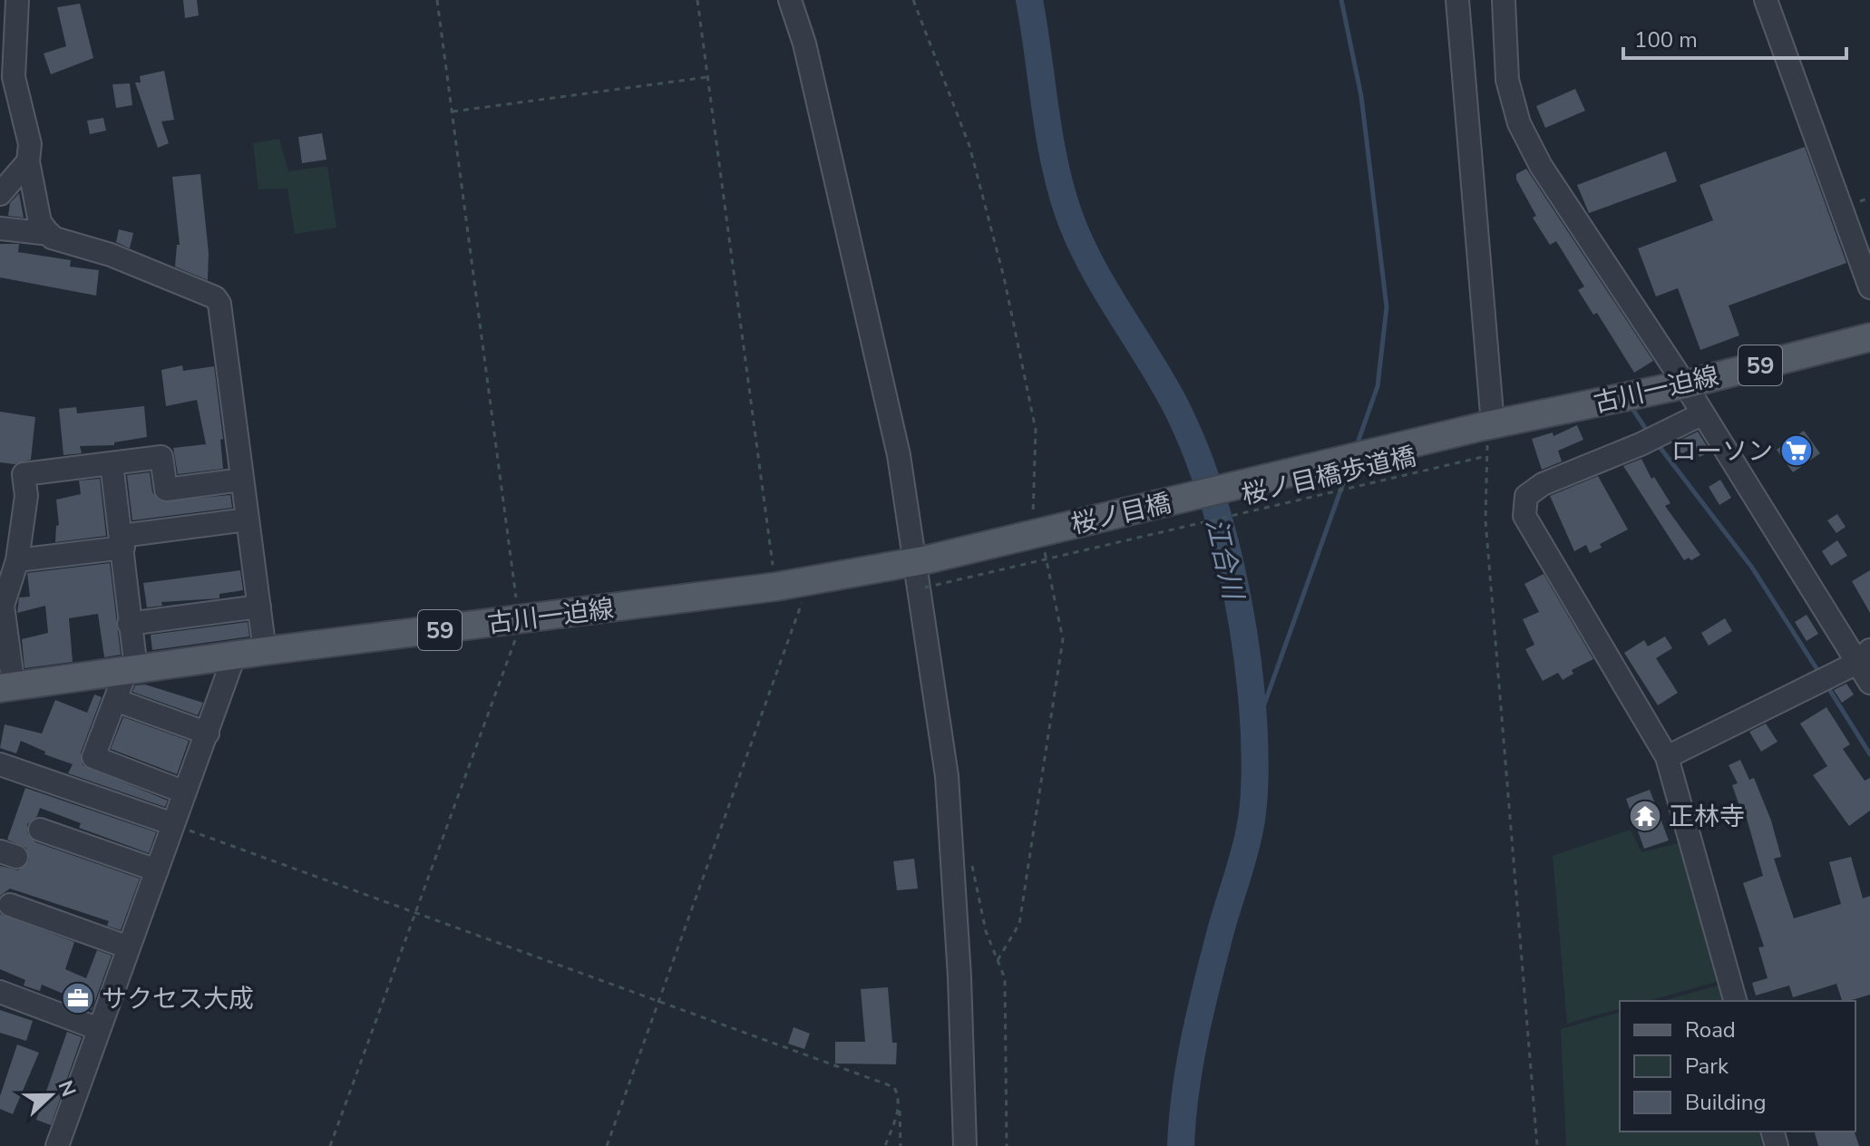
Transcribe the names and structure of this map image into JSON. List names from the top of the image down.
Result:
{
  "streets": {
    "main road": ["59", "古川一迫線", "桜ノ目橋"],
    "path": ["桜ノ目橋歩道橋"]
  },
  "crossings": [
    ["古川一迫線", "桜ノ目橋"]
  ],
  "water": ["江合川"],
  "places": {
    "supermarket": ["ローソン"],
    "temple": ["正林寺"],
    "office": ["サクセス大成"]
  },
  "legend": ["Road", "Park", "Building"],
  "scale_bar": "100 m",
  "north": "right"
}
